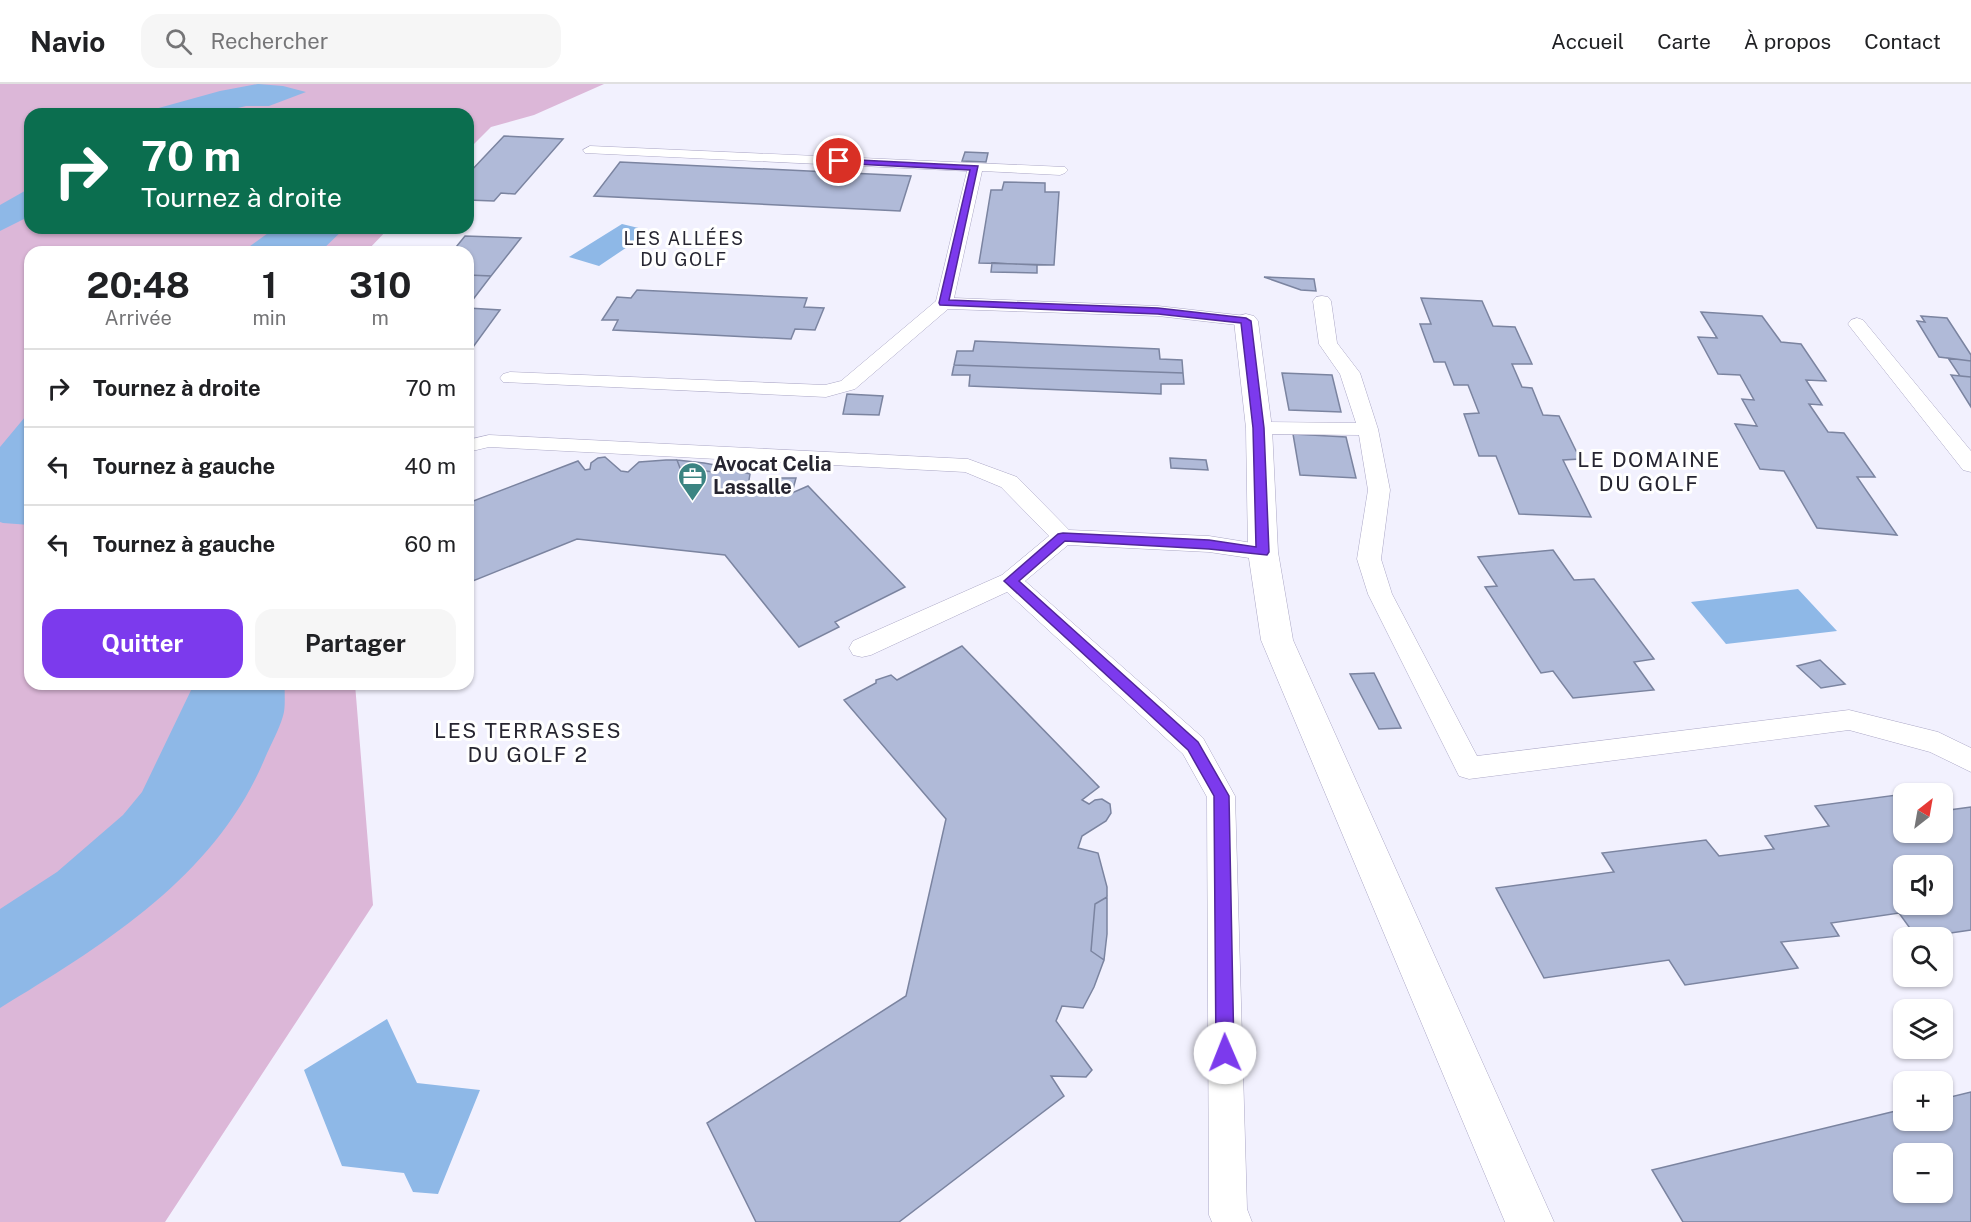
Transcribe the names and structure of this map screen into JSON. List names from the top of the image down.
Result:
{
  "districts": ["LES ALLÉES DU GOLF", "LE DOMAINE DU GOLF", "LES TERRASSES DU GOLF 2"],
  "places": {
    "office": ["Avocat Celia Lassalle"]
  },
  "north": "top right",
  "page": {
    "header": "Navio",
    "search": "Rechercher",
    "nav": [
      "Accueil",
      "Carte",
      "À propos",
      "Contact"
    ],
    "turn": ["70 m", "Tournez à droite"],
    "eta": [
      "20:48",
      "Arrivée",
      "1",
      "min",
      "310",
      "m"
    ],
    "list": [
      {
        "name": "Tournez à droite",
        "value": "70 m"
      },
      {
        "name": "Tournez à gauche",
        "value": "40 m"
      },
      {
        "name": "Tournez à gauche",
        "value": "60 m"
      }
    ],
    "buttons": ["Quitter", "Partager"],
    "map_buttons": ["+", "−"]
  }
}
